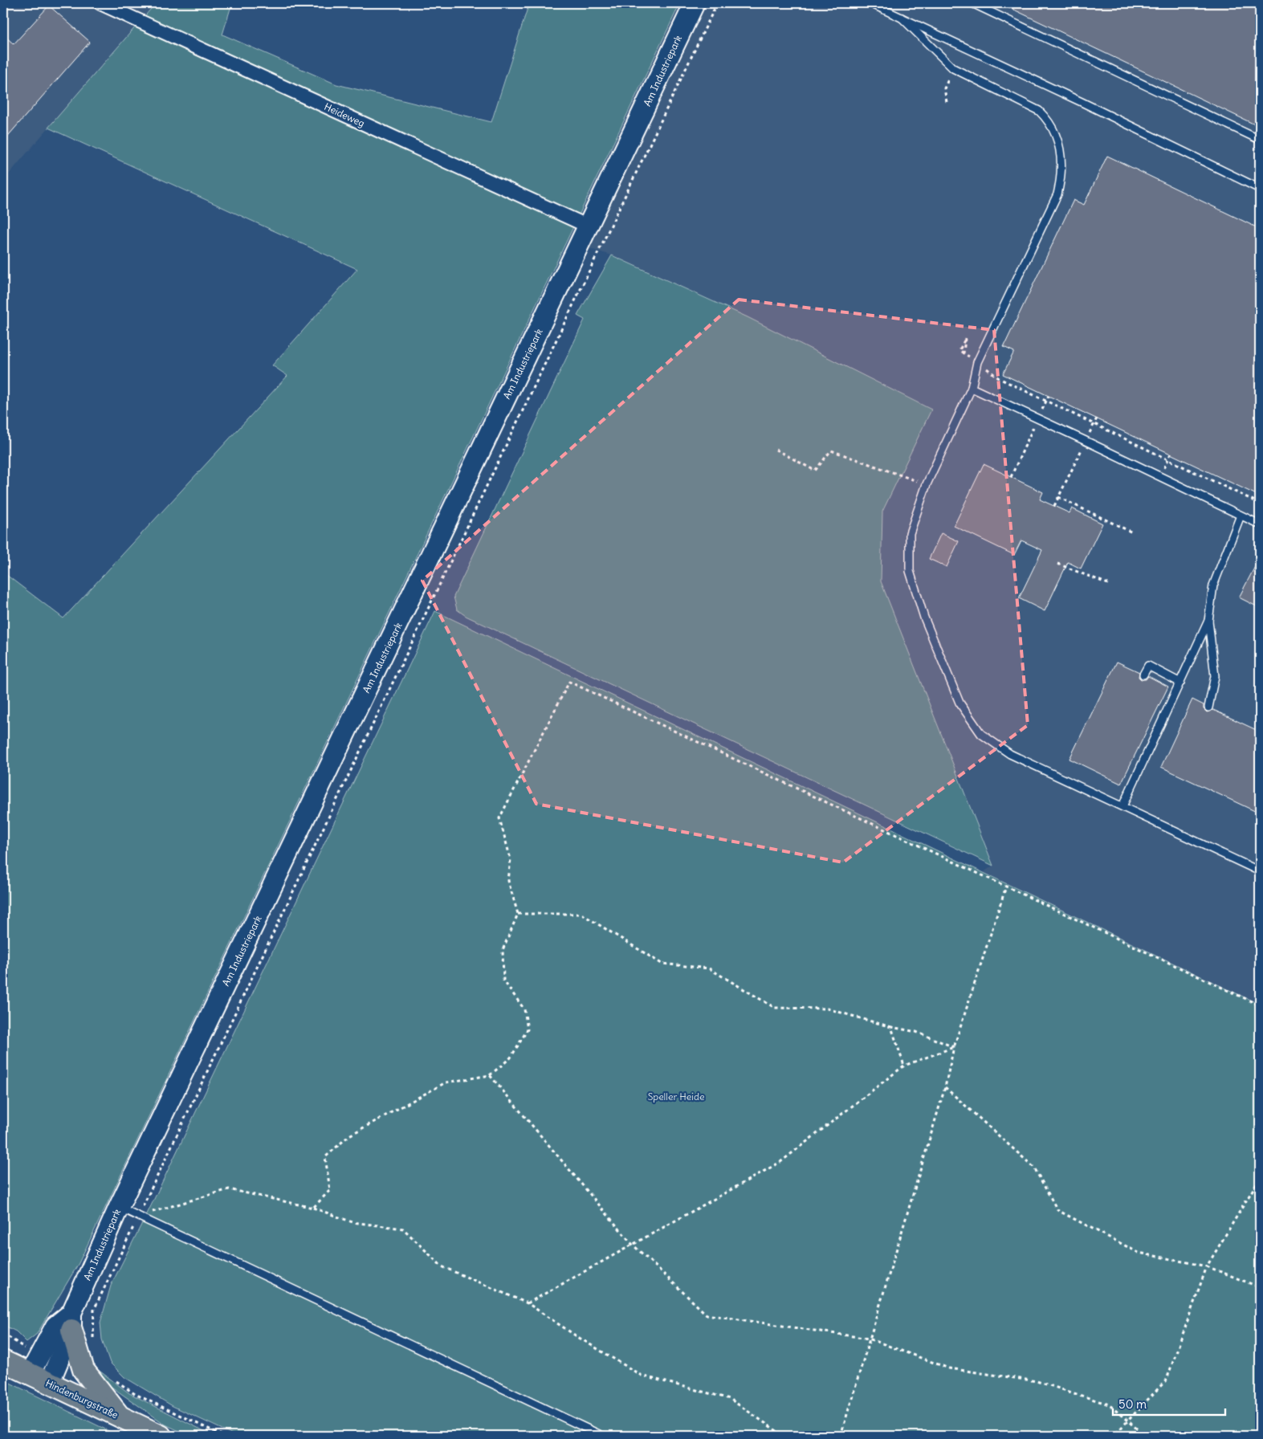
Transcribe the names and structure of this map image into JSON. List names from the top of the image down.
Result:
{
  "streets": {
    "main road": ["Hindenburgstraße"],
    "street": ["Am Industriepark", "Heideweg"]
  },
  "crossings": [
    ["Am Industriepark", "Heideweg"],
    ["Am Industriepark", "Hindenburgstraße"]
  ],
  "parks": ["Speller Heide"],
  "scale_bar": "50 m"
}
